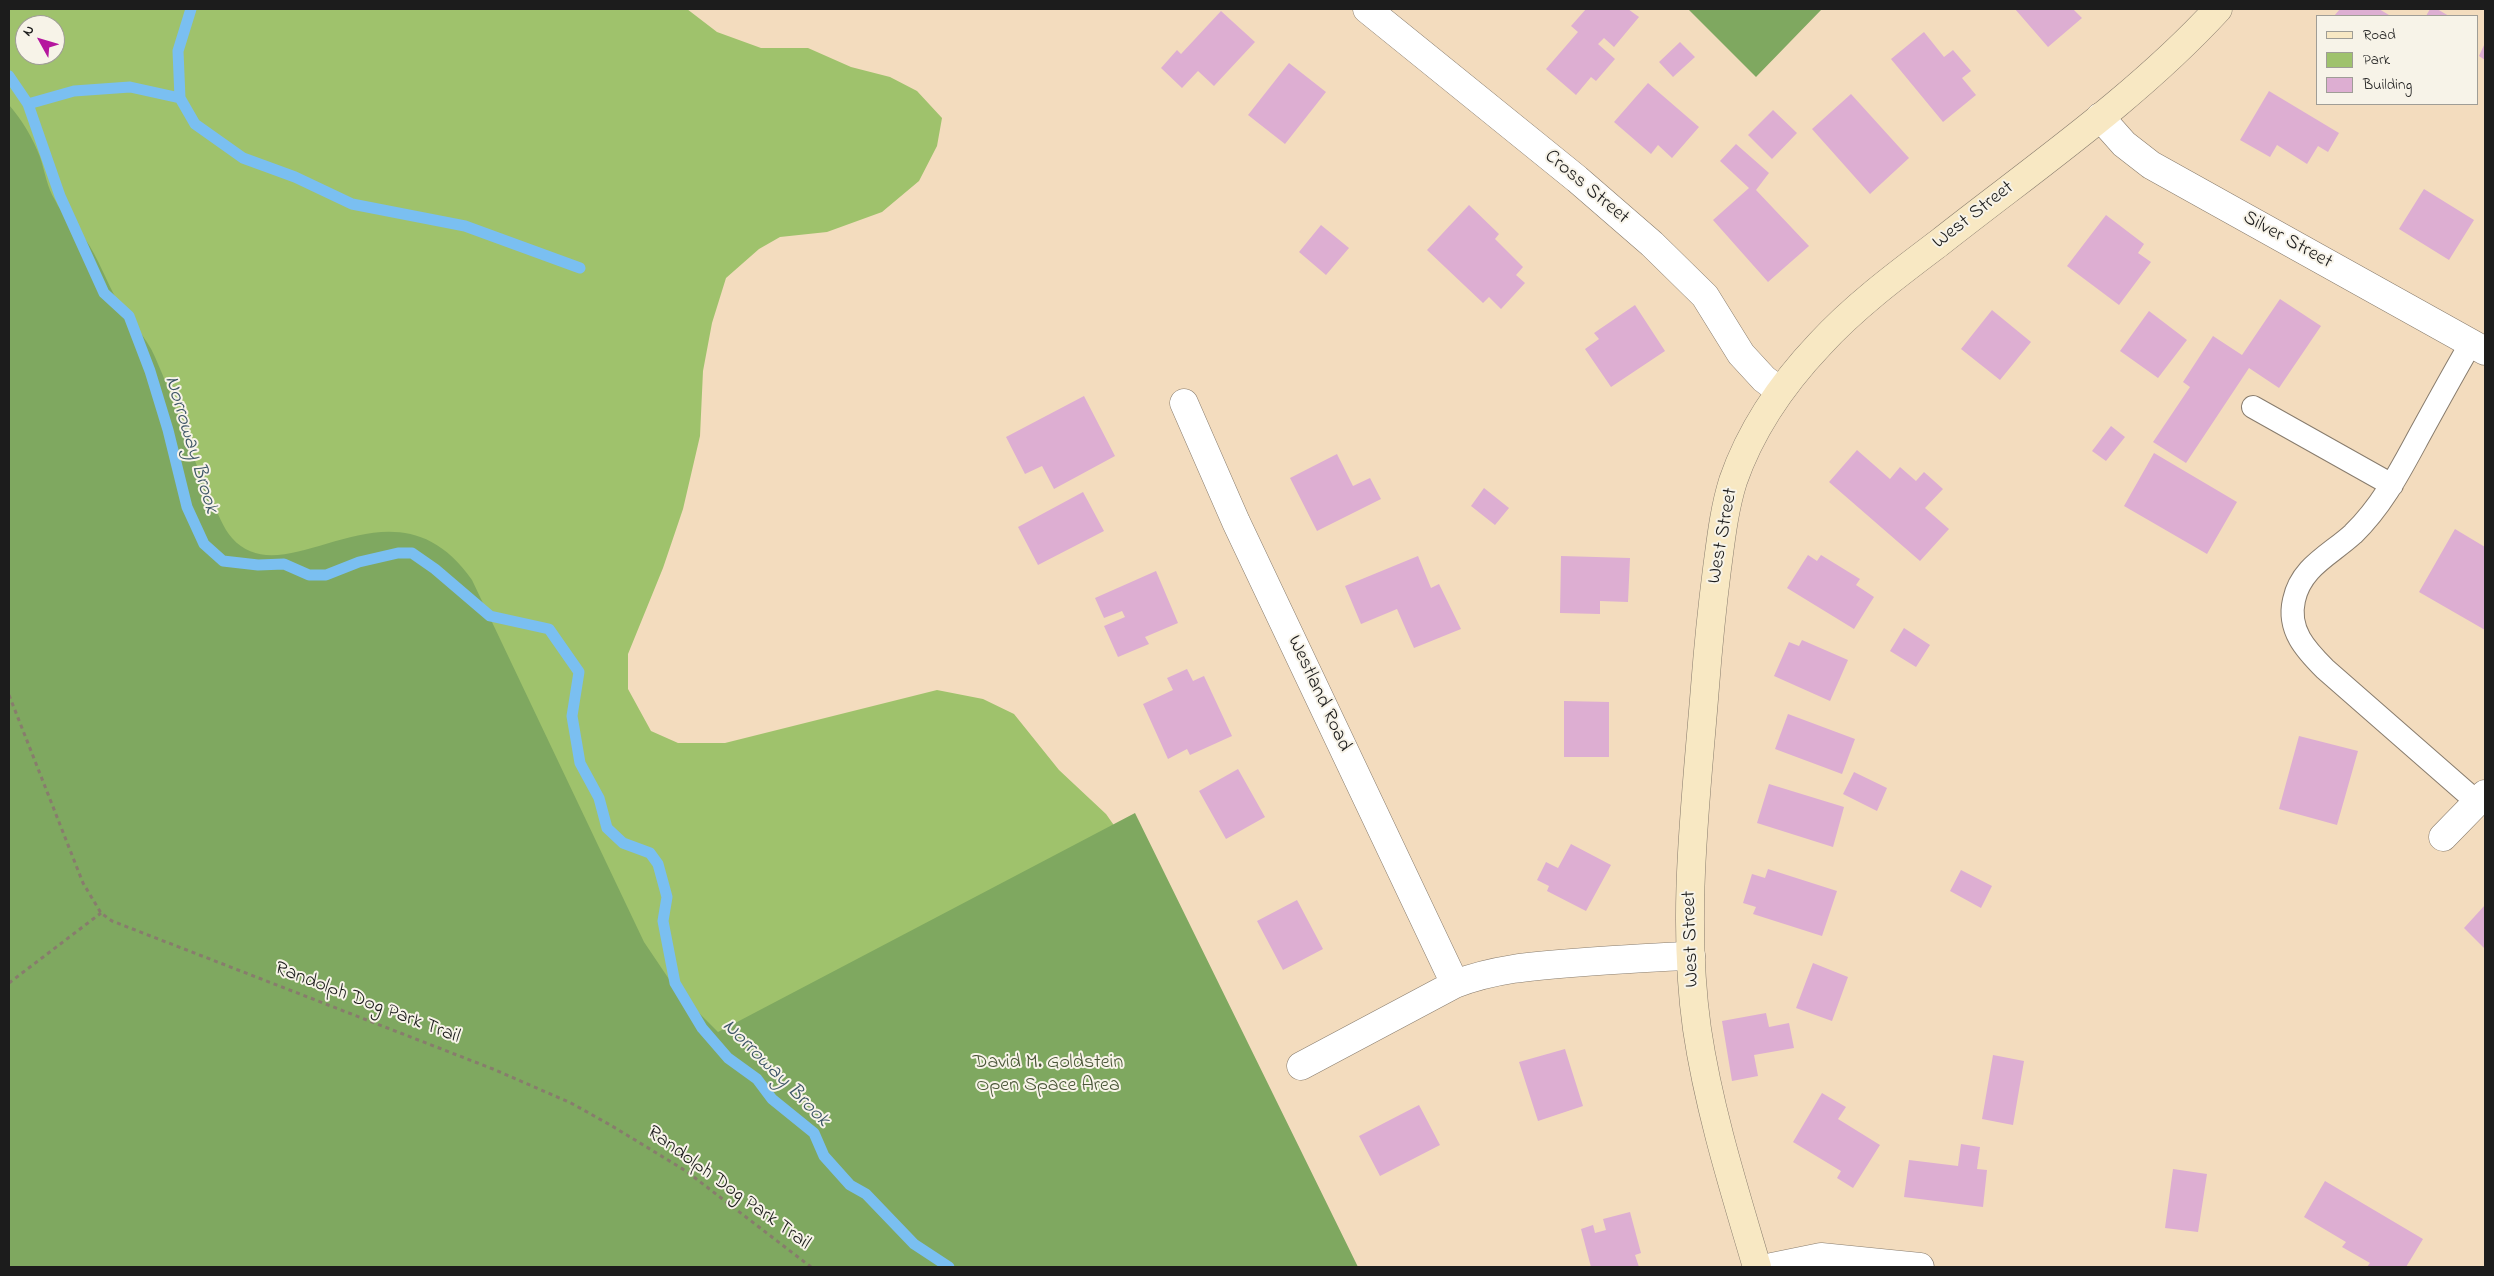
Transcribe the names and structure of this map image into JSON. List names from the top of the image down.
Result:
{
  "streets": {
    "main road": ["West Street"],
    "street": ["Cross Street", "Silver Street", "Westland Road"],
    "path": ["Randolph Dog Park Trail"]
  },
  "crossings": [
    ["Cross Street", "West Street"],
    ["West Street", "Silver Street"]
  ],
  "water": ["Norroway Brook"],
  "parks": ["David M. Goldstein Open Space Area"],
  "legend": ["Road", "Park", "Building"],
  "north": "top left"
}
